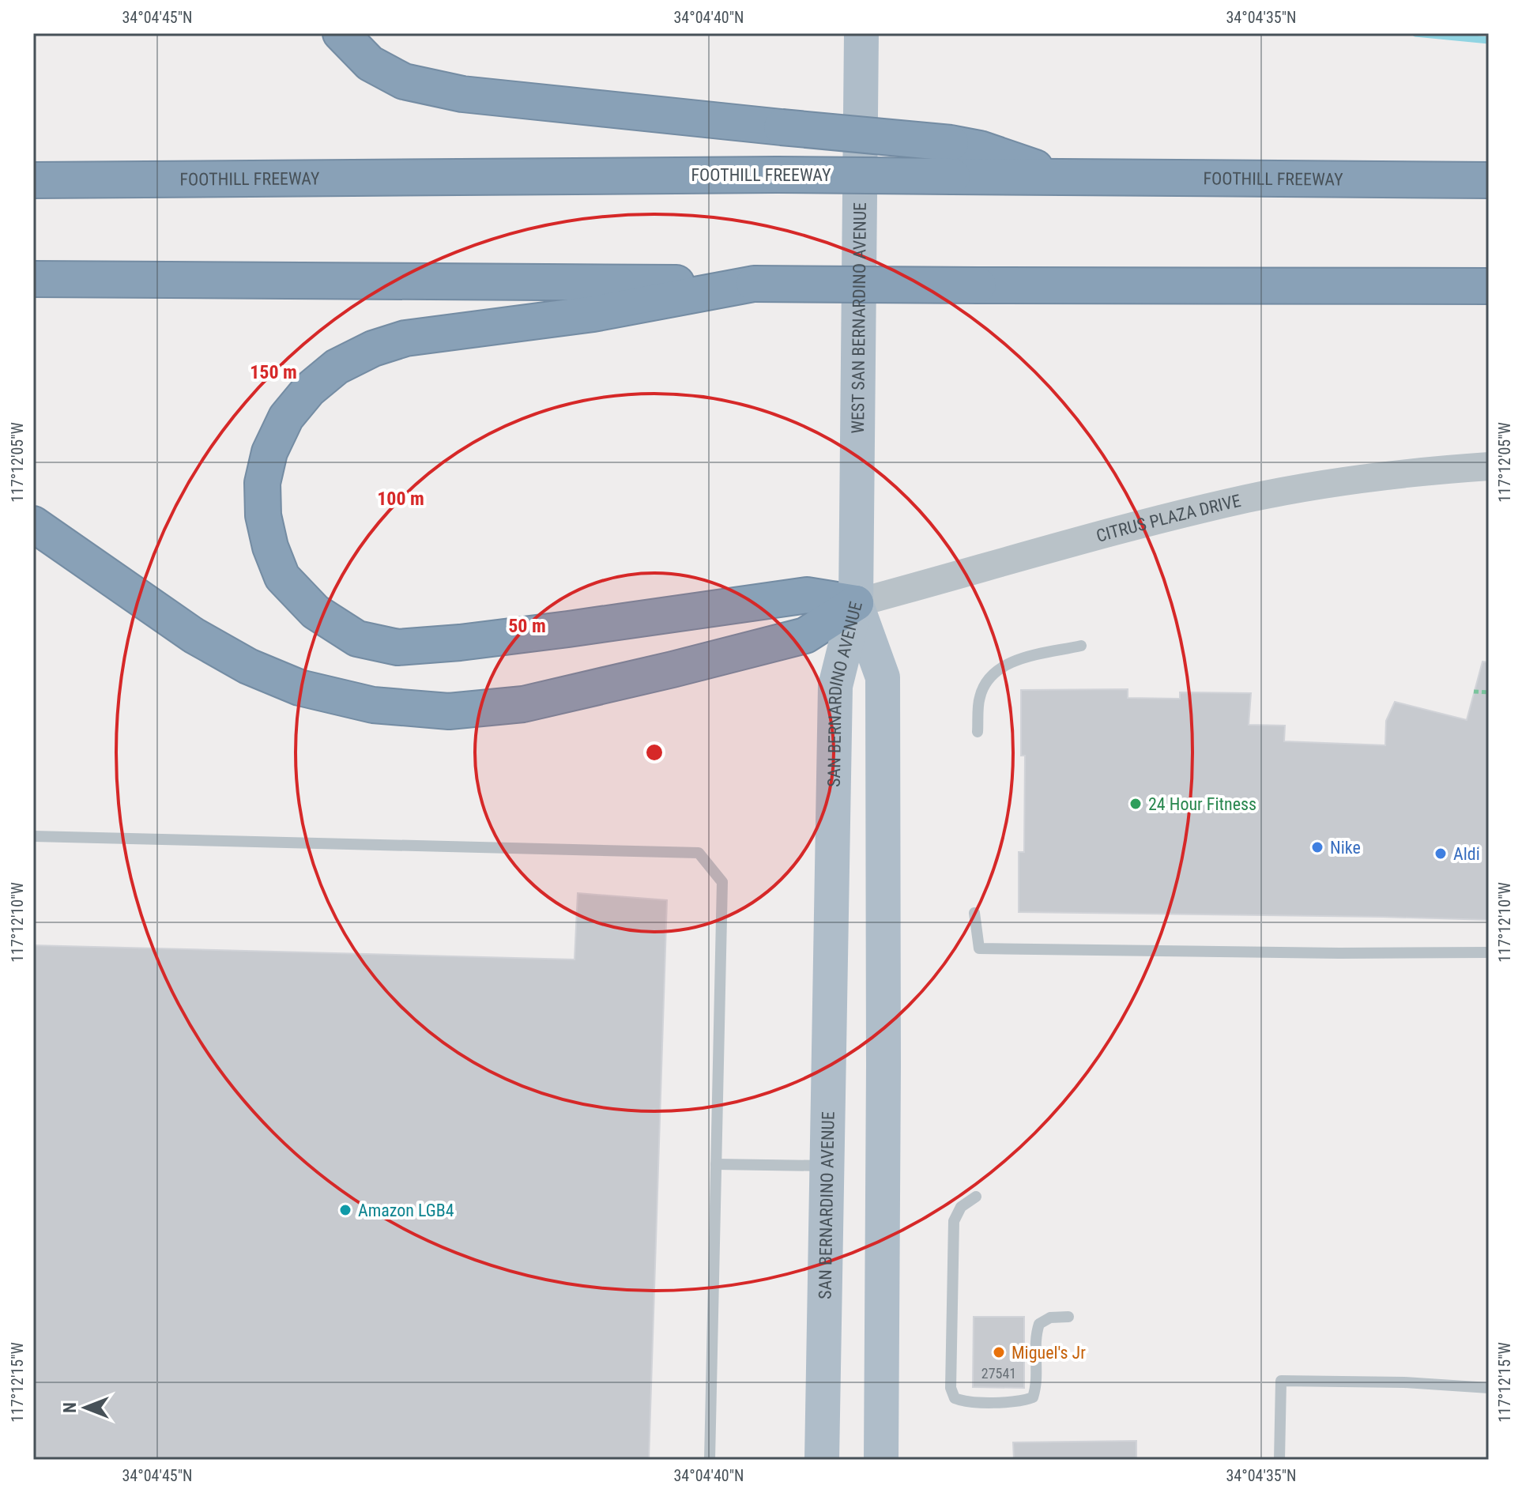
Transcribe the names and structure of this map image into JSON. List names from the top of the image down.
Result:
{
  "streets": {
    "highway": ["FOOTHILL FREEWAY"],
    "main road": ["WEST SAN BERNARDINO AVENUE", "SAN BERNARDINO AVENUE"],
    "street": ["CITRUS PLAZA DRIVE"]
  },
  "crossings": [
    ["WEST SAN BERNARDINO AVENUE", "CITRUS PLAZA DRIVE"],
    ["WEST SAN BERNARDINO AVENUE", "SAN BERNARDINO AVENUE"],
    ["CITRUS PLAZA DRIVE", "SAN BERNARDINO AVENUE"]
  ],
  "places": [
    "24 Hour Fitness",
    "Nike",
    "Aldi",
    "Amazon LGB4",
    "Miguel's Jr"
  ],
  "house_numbers": ["27541"],
  "north": "left",
  "coordinates": [
    "34°04'45\"N",
    "34°04'40\"N",
    "34°04'35\"N",
    "117°12'05\"W",
    "117°12'10\"W",
    "117°12'15\"W"
  ],
  "rings": ["150 m", "100 m", "50 m"]
}
